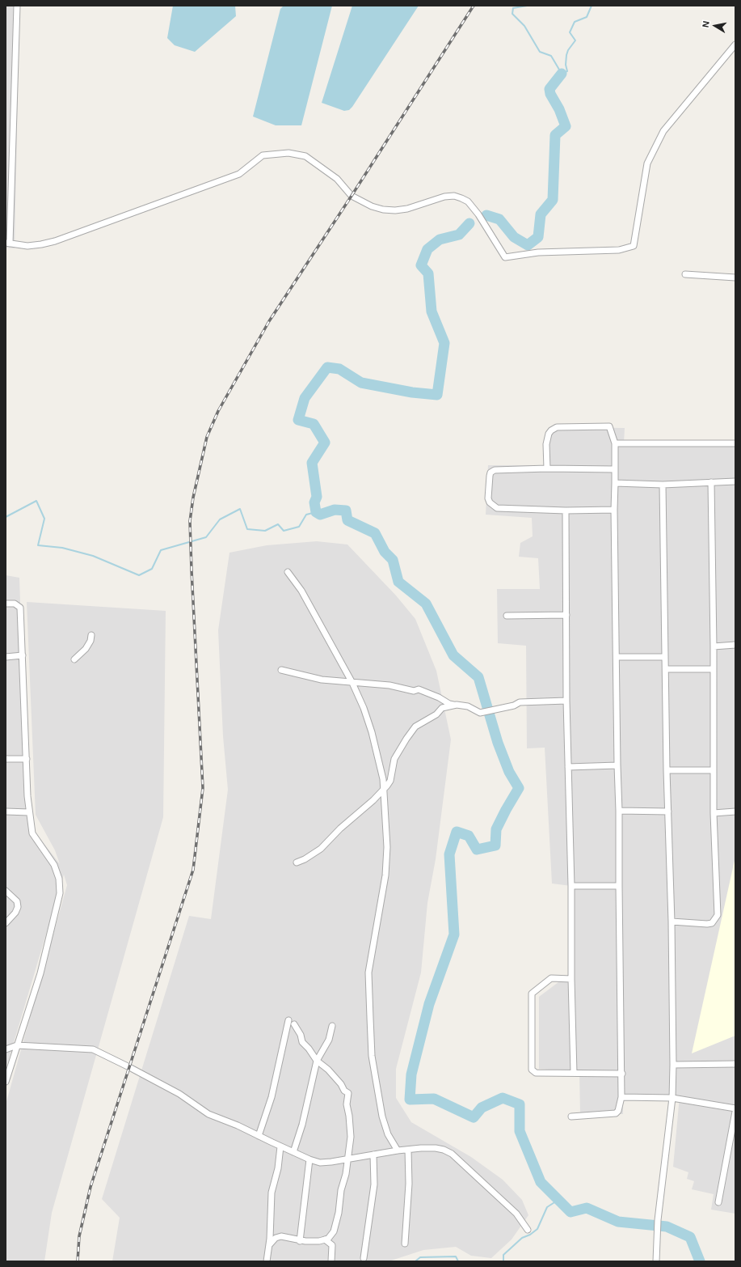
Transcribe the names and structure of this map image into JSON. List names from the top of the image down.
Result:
{
  "north": "left"
}
